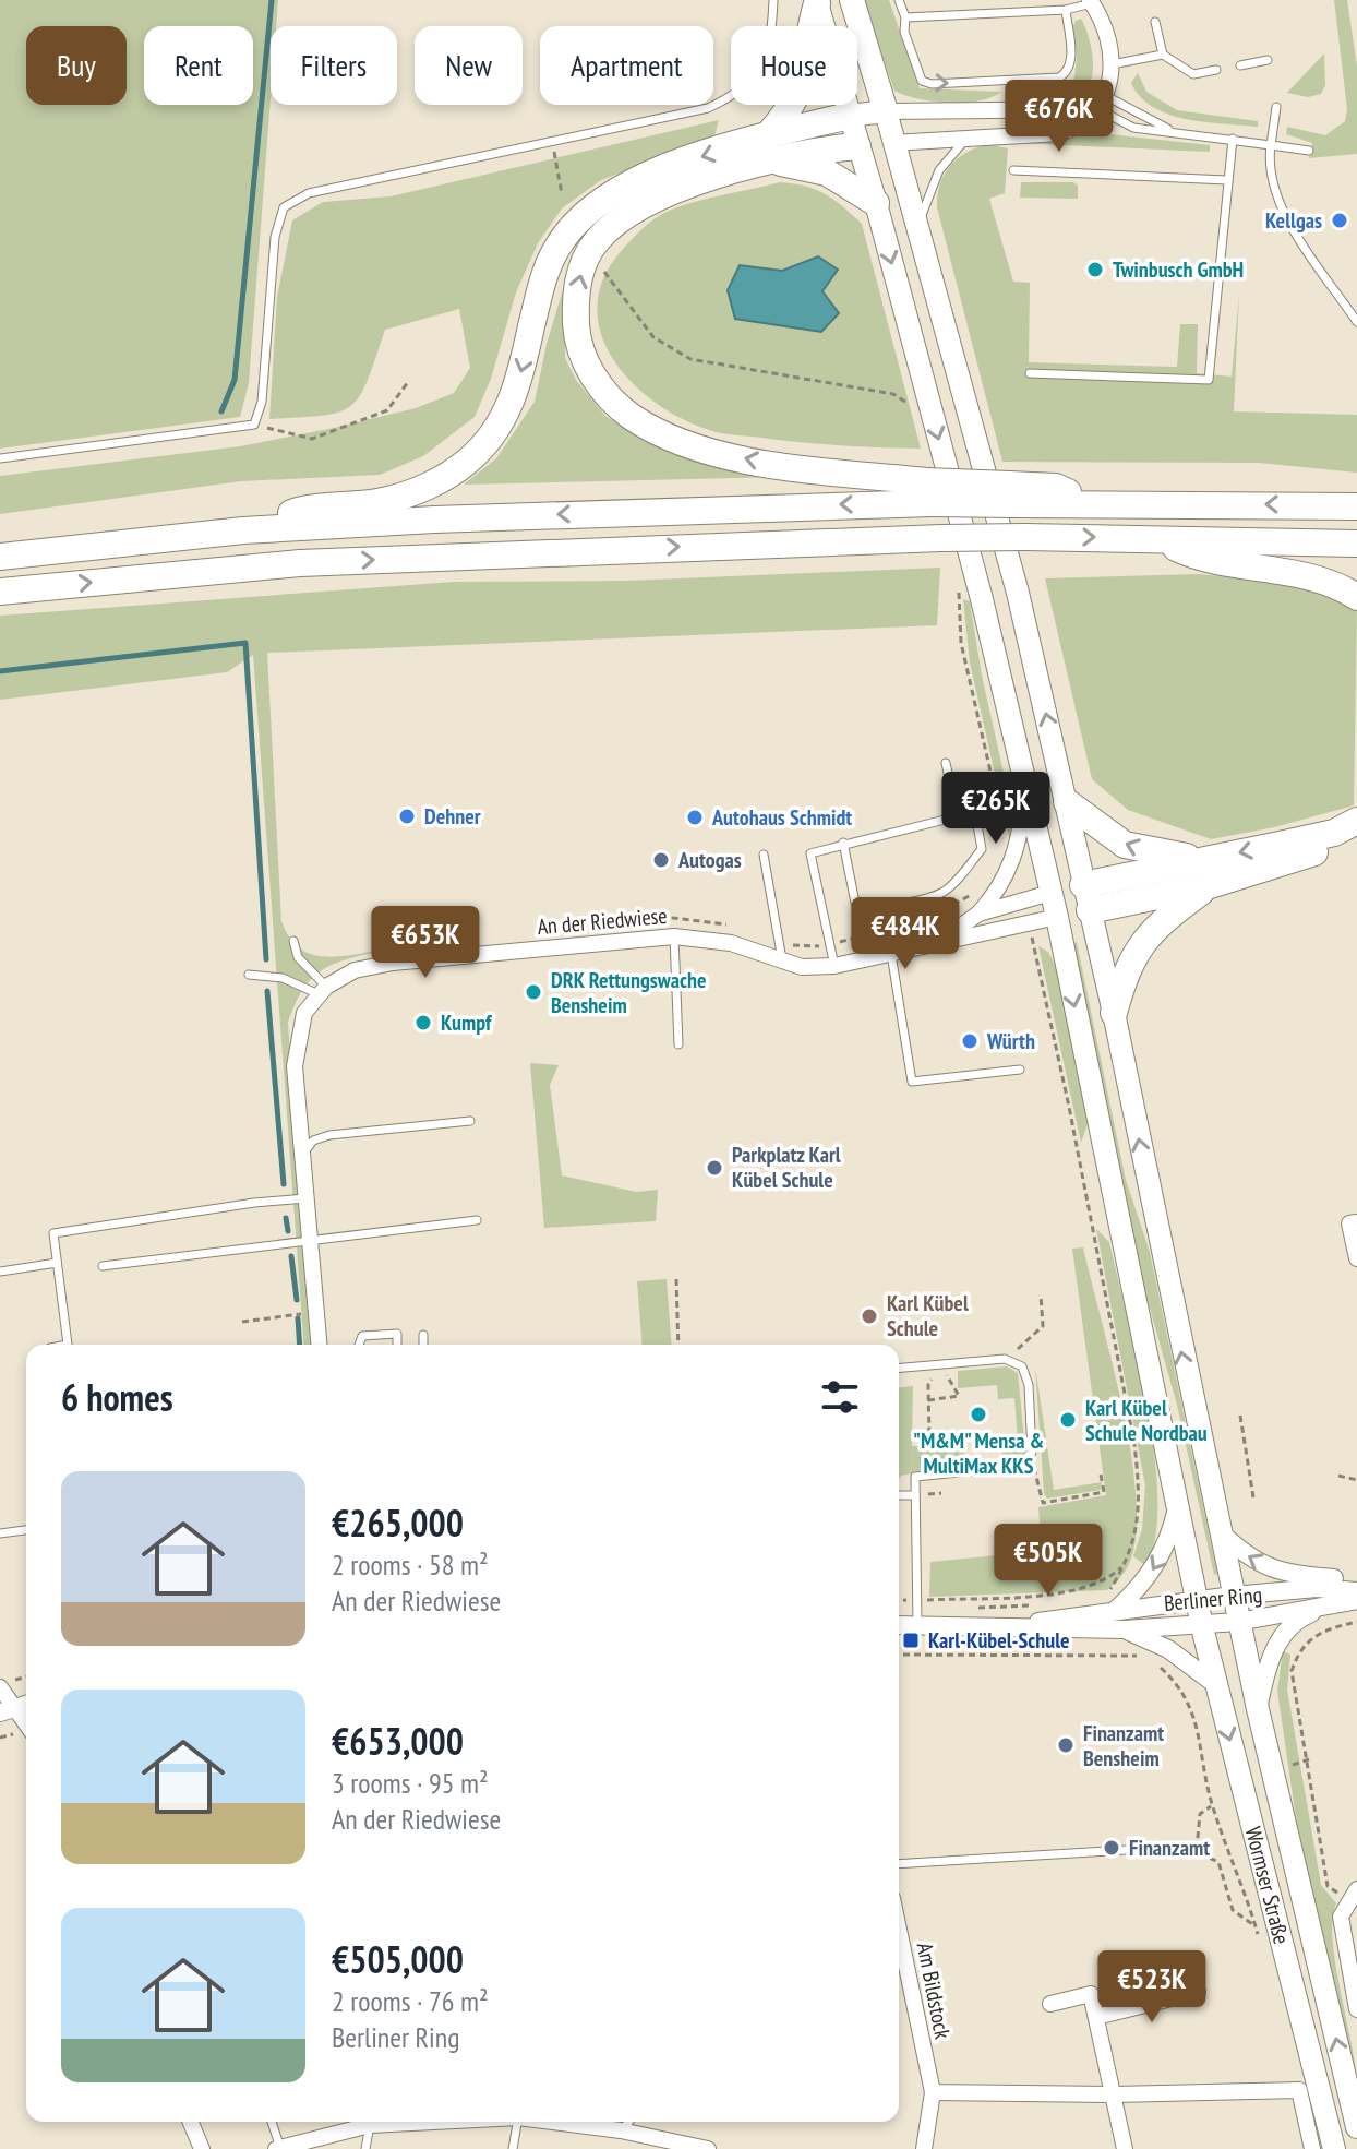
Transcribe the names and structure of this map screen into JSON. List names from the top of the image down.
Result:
{
  "streets": {
    "main road": ["Wormser Straße"],
    "street": ["An der Riedwiese", "Berliner Ring", "Am Bildstock"]
  },
  "crossings": [
    ["An der Riedwiese", "Wormser Straße"],
    ["Berliner Ring", "Wormser Straße"]
  ],
  "places": {
    "other": [
      "Kellgas",
      "Twinbusch GmbH",
      "Dehner",
      "Autohaus Schmidt",
      "Autogas",
      "DRK Rettungswache Bensheim",
      "Kumpf",
      "Würth",
      "Parkplatz Karl Kübel Schule",
      "Karl Kübel Schule",
      "\"M&M\" Mensa & MultiMax KKS",
      "Karl Kübel Schule Nordbau",
      "Finanzamt Bensheim",
      "Finanzamt"
    ],
    "transit": ["Karl-Kübel-Schule"]
  },
  "page": {
    "chip": [
      "Buy",
      "Rent",
      "Filters",
      "New",
      "Apartment",
      "House"
    ],
    "price": [
      "€676K",
      "€265K",
      "€484K",
      "€653K",
      "€505K",
      "€523K"
    ],
    "heading": "6 homes",
    "list": [
      {
        "name": "€265,000",
        "note": "2 rooms · 58 m² · An der Riedwiese"
      },
      {
        "name": "€653,000",
        "note": "3 rooms · 95 m² · An der Riedwiese"
      },
      {
        "name": "€505,000",
        "note": "2 rooms · 76 m² · Berliner Ring"
      }
    ]
  }
}
